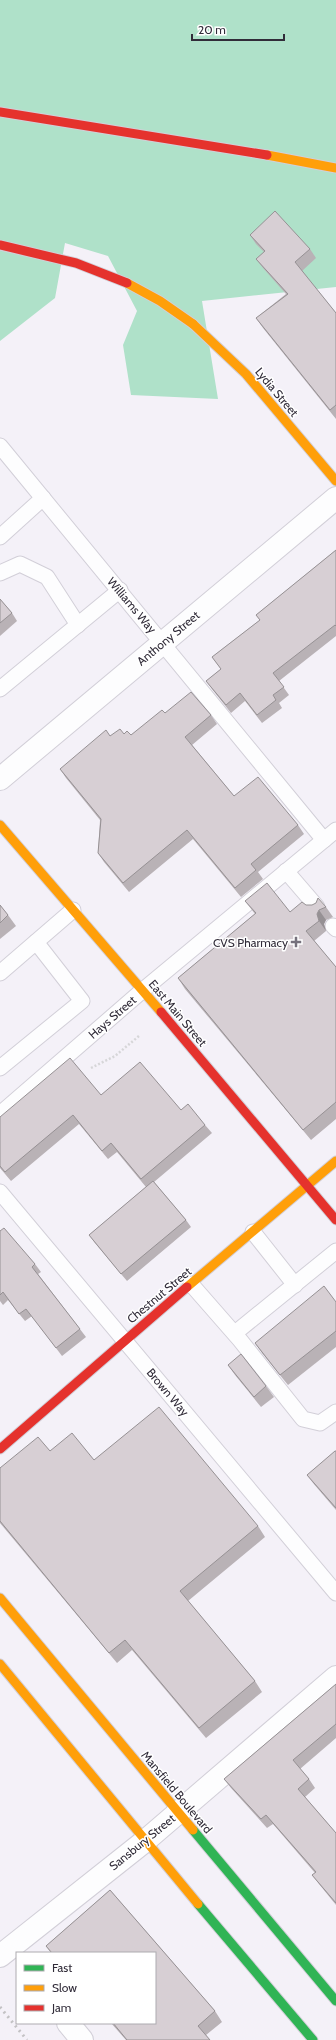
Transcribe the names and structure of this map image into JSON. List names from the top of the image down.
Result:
{
  "streets": {
    "main road": [
      "Lydia Street",
      "East Main Street",
      "Chestnut Street",
      "Mansfield Boulevard"
    ],
    "street": ["Anthony Street", "Sansbury Street"],
    "lane": ["Williams Way", "Hays Street", "Brown Way"]
  },
  "crossings": [
    ["Williams Way", "Anthony Street"],
    ["Williams Way", "Hays Street"],
    ["East Main Street", "Hays Street"],
    ["East Main Street", "Chestnut Street"],
    ["Chestnut Street", "Brown Way"],
    ["Mansfield Boulevard", "Sansbury Street"]
  ],
  "places": {
    "health": ["CVS Pharmacy"]
  },
  "legend": ["Fast", "Slow", "Jam"],
  "scale_bar": "20 m"
}
